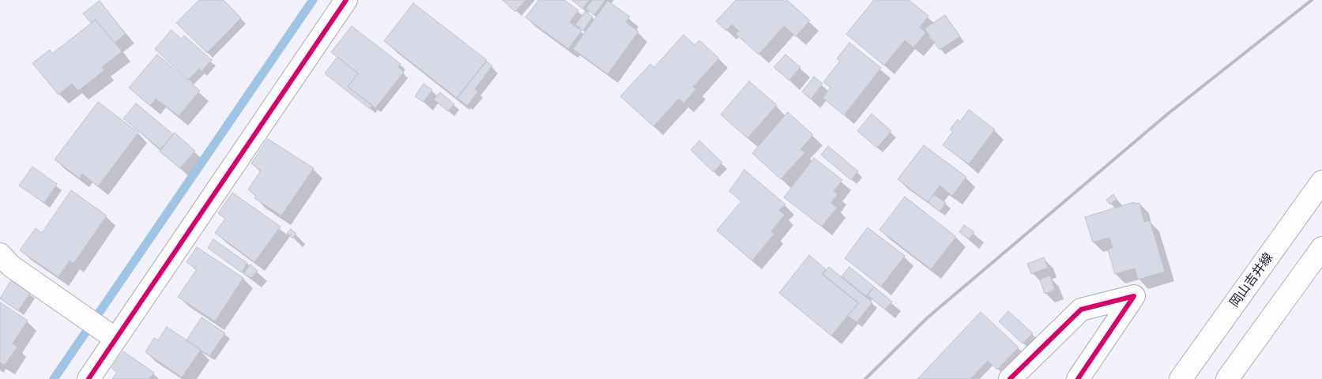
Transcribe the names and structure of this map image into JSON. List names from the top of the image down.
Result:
{
  "streets": {
    "street": ["岡山吉井線"]
  }
}
